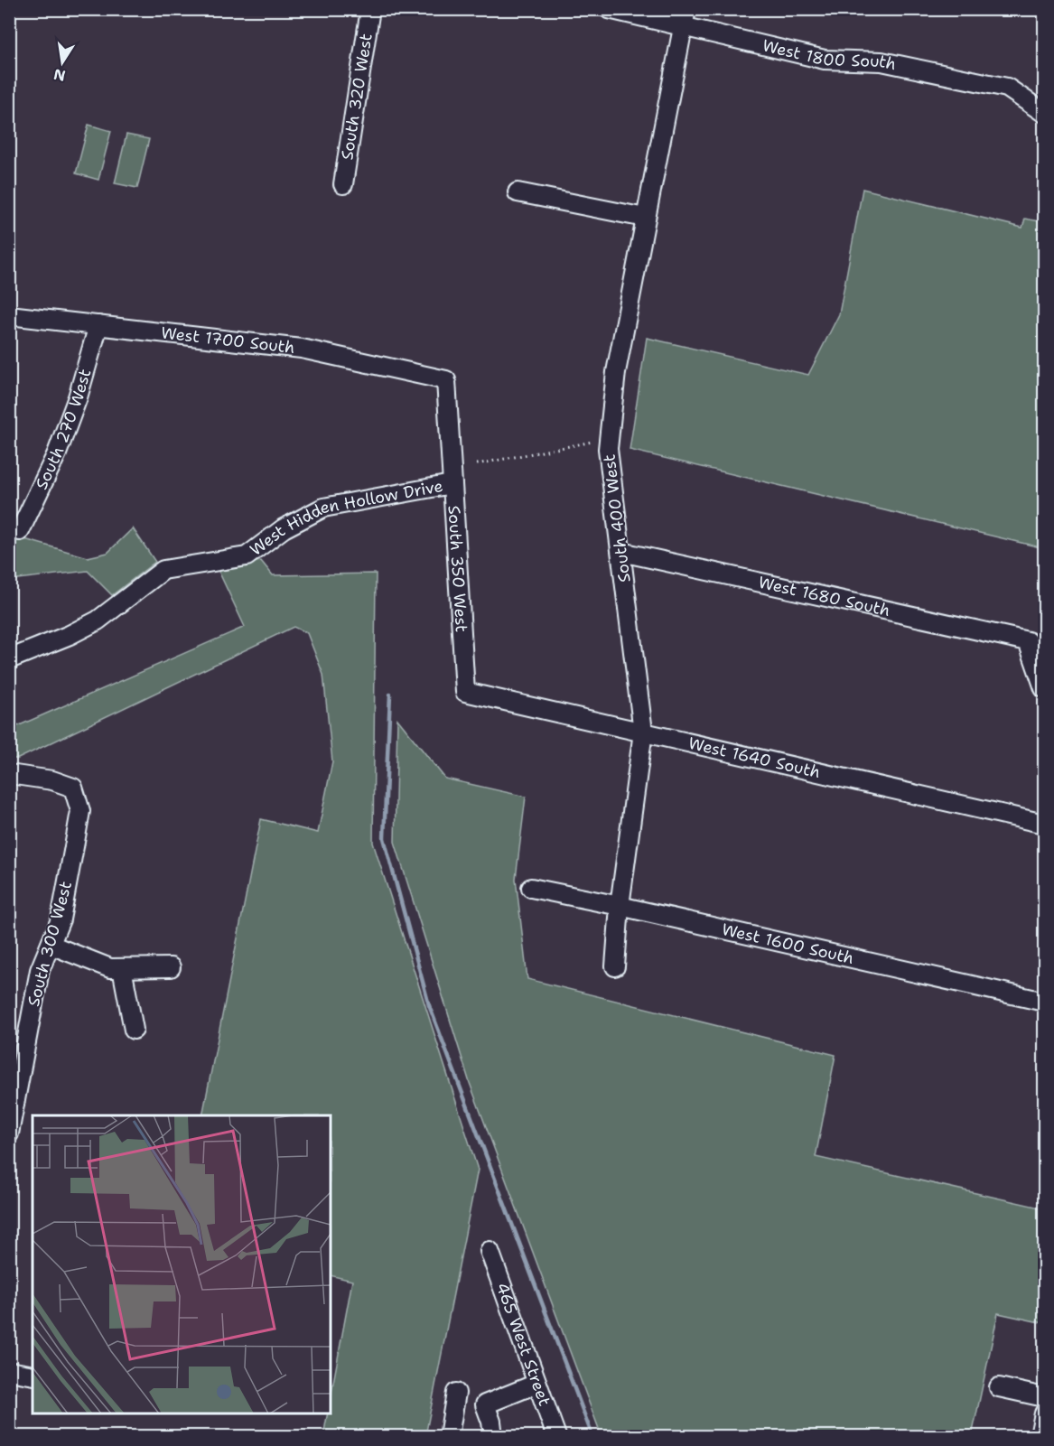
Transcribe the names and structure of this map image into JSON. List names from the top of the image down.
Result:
{
  "streets": {
    "street": [
      "West 1800 South",
      "South 320 West",
      "West 1700 South",
      "South 270 West",
      "South 400 West",
      "West Hidden Hollow Drive",
      "South 350 West",
      "West 1680 South",
      "West 1640 South",
      "South 300 West",
      "West 1600 South",
      "465 West Street"
    ]
  },
  "crossings": [
    ["West 1800 South", "South 400 West"],
    ["West 1700 South", "South 270 West"],
    ["West 1700 South", "South 350 West"],
    ["South 400 West", "West 1680 South"],
    ["South 400 West", "West 1640 South"],
    ["South 400 West", "West 1600 South"],
    ["West Hidden Hollow Drive", "South 350 West"],
    ["South 350 West", "West 1640 South"]
  ],
  "north": "bottom"
}
